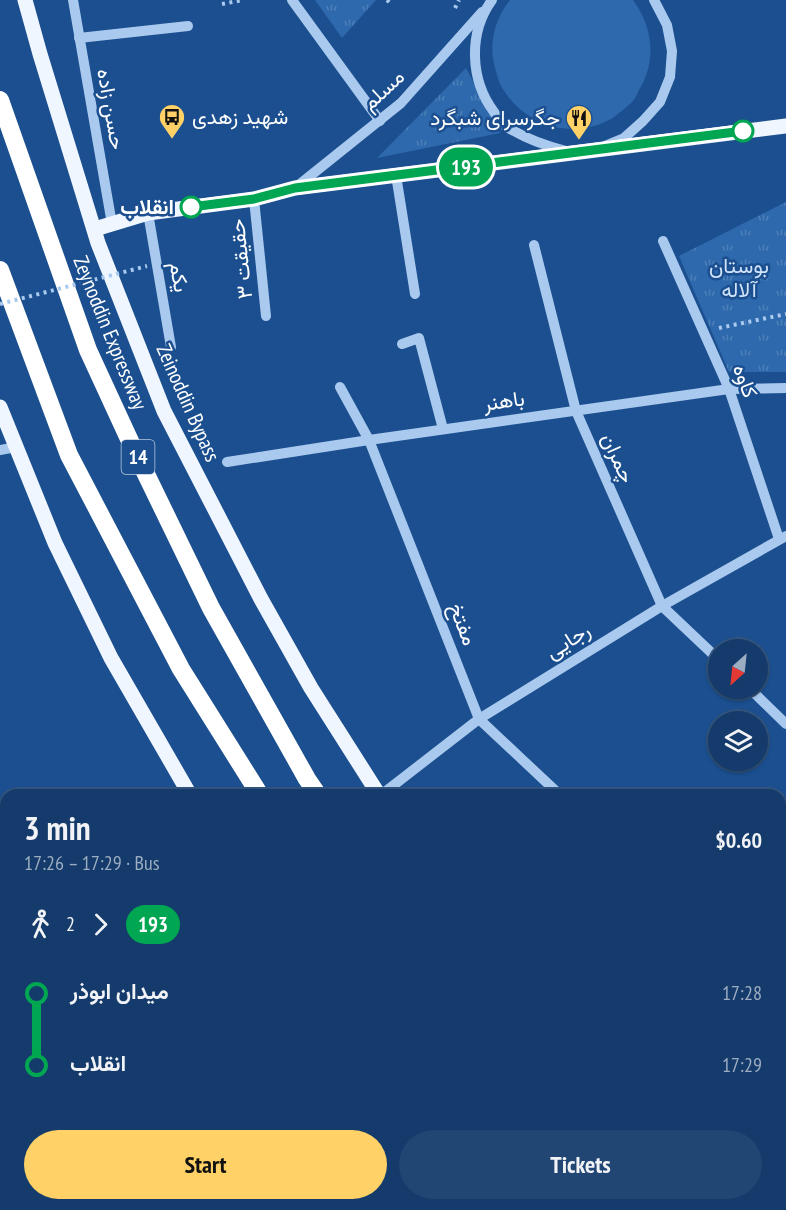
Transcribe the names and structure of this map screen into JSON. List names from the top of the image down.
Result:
{
  "streets": {
    "highway": ["Zeynoddin Expressway", "14"],
    "main road": ["Zeinoddin Bypass"],
    "street": [
      "مسلم",
      "حسن زاده",
      "حقیقت ۳",
      "یکم",
      "کاوه",
      "باهنر",
      "چمران",
      "مفتخ",
      "رجایی"
    ]
  },
  "crossings": [
    ["کاوه", "باهنر"],
    ["کاوه", "رجایی"],
    ["باهنر", "چمران"],
    ["باهنر", "مفتخ"],
    ["چمران", "رجایی"],
    ["مفتخ", "رجایی"]
  ],
  "parks": ["بوستان آلاله"],
  "places": {
    "bus stop": ["شهید زهدی"],
    "restaurant": ["جگرسرای شبگرد"],
    "other": ["انقلاب"]
  },
  "lines": ["bus line 193"],
  "north": "bottom left",
  "page": {
    "on_map": "193",
    "heading": ["3 min", "17:26 – 17:29 · Bus", "$0.60"],
    "legs": ["2", "193"],
    "list": [
      {
        "name": "میدان ابوذر",
        "value": "17:28"
      },
      {
        "name": "انقلاب",
        "value": "17:29"
      }
    ],
    "buttons": ["Start", "Tickets"]
  }
}
